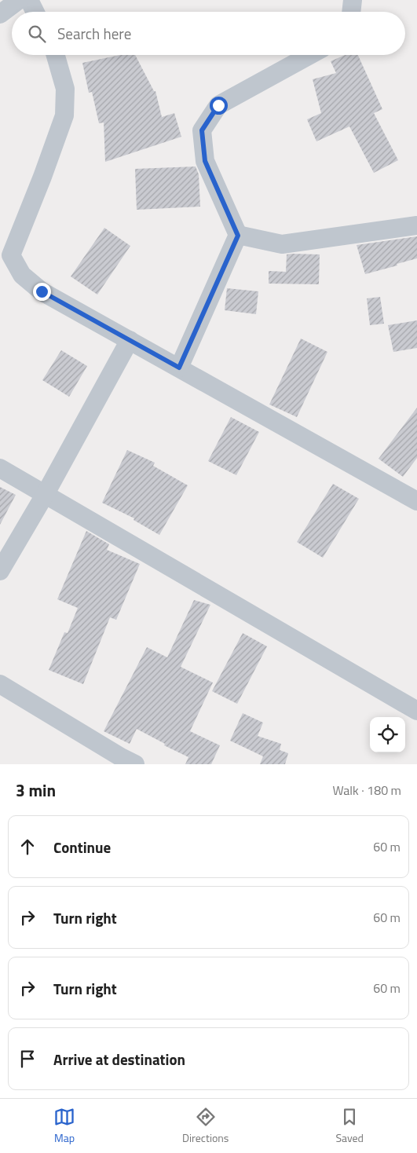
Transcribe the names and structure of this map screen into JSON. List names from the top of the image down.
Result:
{
  "page": {
    "search": "Search here",
    "heading": ["3 min", "Walk · 180 m"],
    "list": [
      ["Continue", "60 m"],
      ["Turn right", "60 m"],
      ["Turn right", "60 m"],
      "Arrive at destination"
    ],
    "nav": ["Map", "Directions", "Saved"]
  }
}
